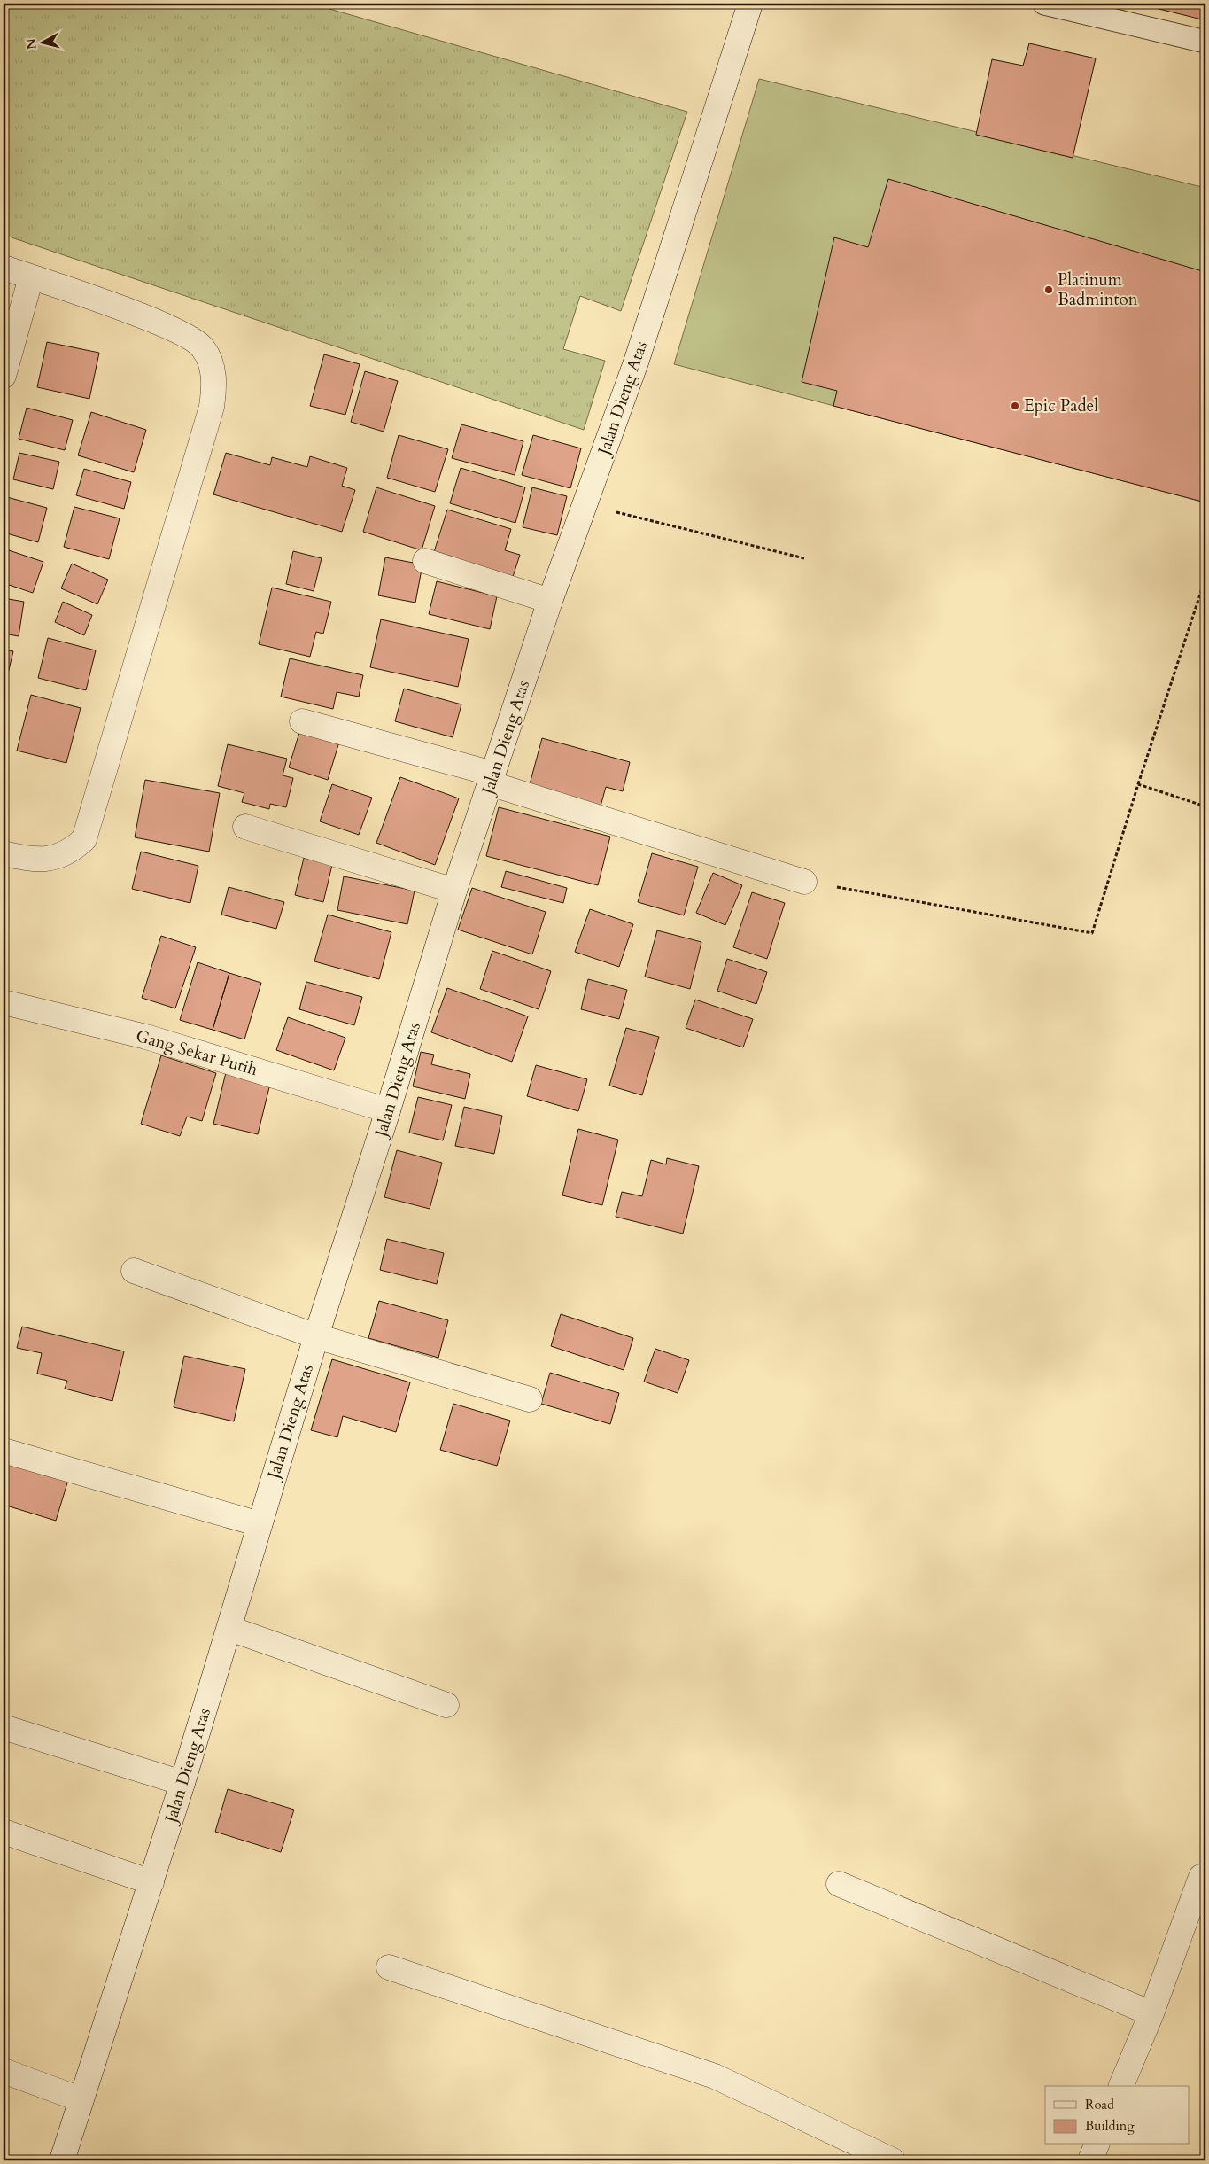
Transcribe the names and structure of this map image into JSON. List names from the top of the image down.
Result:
{
  "streets": {
    "street": ["Jalan Dieng Atas", "Gang Sekar Putih"]
  },
  "crossings": [
    ["Jalan Dieng Atas", "Gang Sekar Putih"]
  ],
  "places": ["Platinum Badminton", "Epic Padel"],
  "legend": ["Road", "Building"],
  "north": "left"
}
